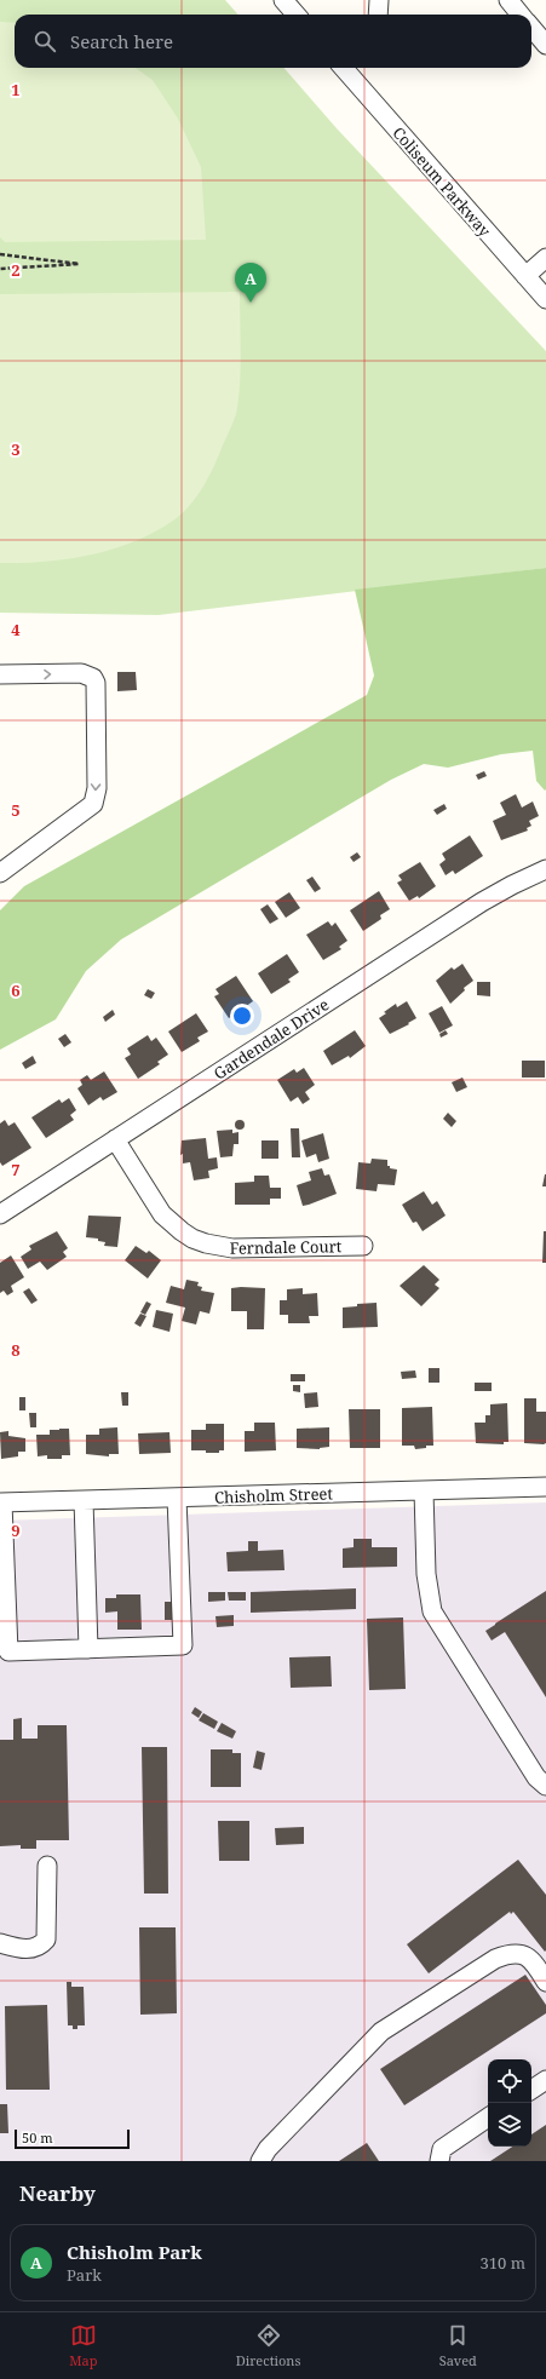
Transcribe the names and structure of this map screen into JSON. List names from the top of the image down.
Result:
{
  "streets": {
    "street": [
      "Coliseum Parkway",
      "Gardendale Drive",
      "Ferndale Court",
      "Chisholm Street"
    ]
  },
  "crossings": [
    ["Gardendale Drive", "Ferndale Court"]
  ],
  "scale_bar": "50 m",
  "page": {
    "search": "Search here",
    "pins": "A",
    "scale": "50 m",
    "heading": "Nearby",
    "list": [
      {
        "mark": "A",
        "name": "Chisholm Park",
        "note": "Park",
        "value": "310 m"
      }
    ],
    "nav": ["Map", "Directions", "Saved"]
  },
  "grid": {
    "rows": [
      "1",
      "2",
      "3",
      "4",
      "5",
      "6",
      "7",
      "8",
      "9"
    ]
  }
}
